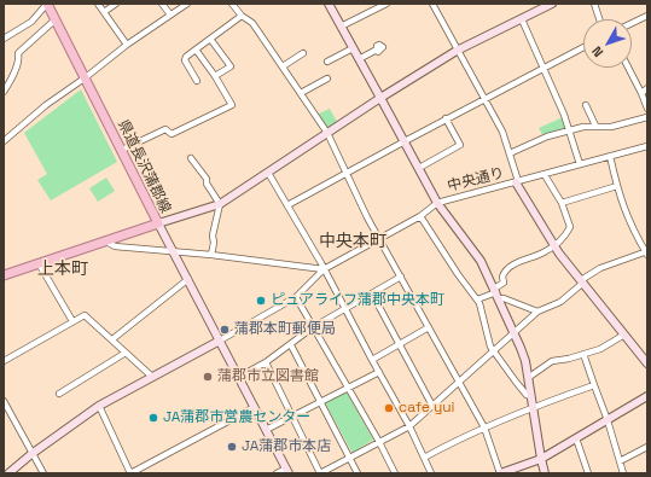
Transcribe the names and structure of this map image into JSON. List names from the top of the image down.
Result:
{
  "streets": {
    "main road": ["県道長沢蒲郡線"],
    "street": ["中央通り"]
  },
  "districts": ["中央本町", "上本町"],
  "places": [
    "ピュアライフ蒲郡中央本町",
    "蒲郡本町郵便局",
    "蒲郡市立図書館",
    "cafe yui",
    "JA蒲郡市営農センター",
    "JA蒲郡市本店"
  ],
  "north": "bottom left"
}
